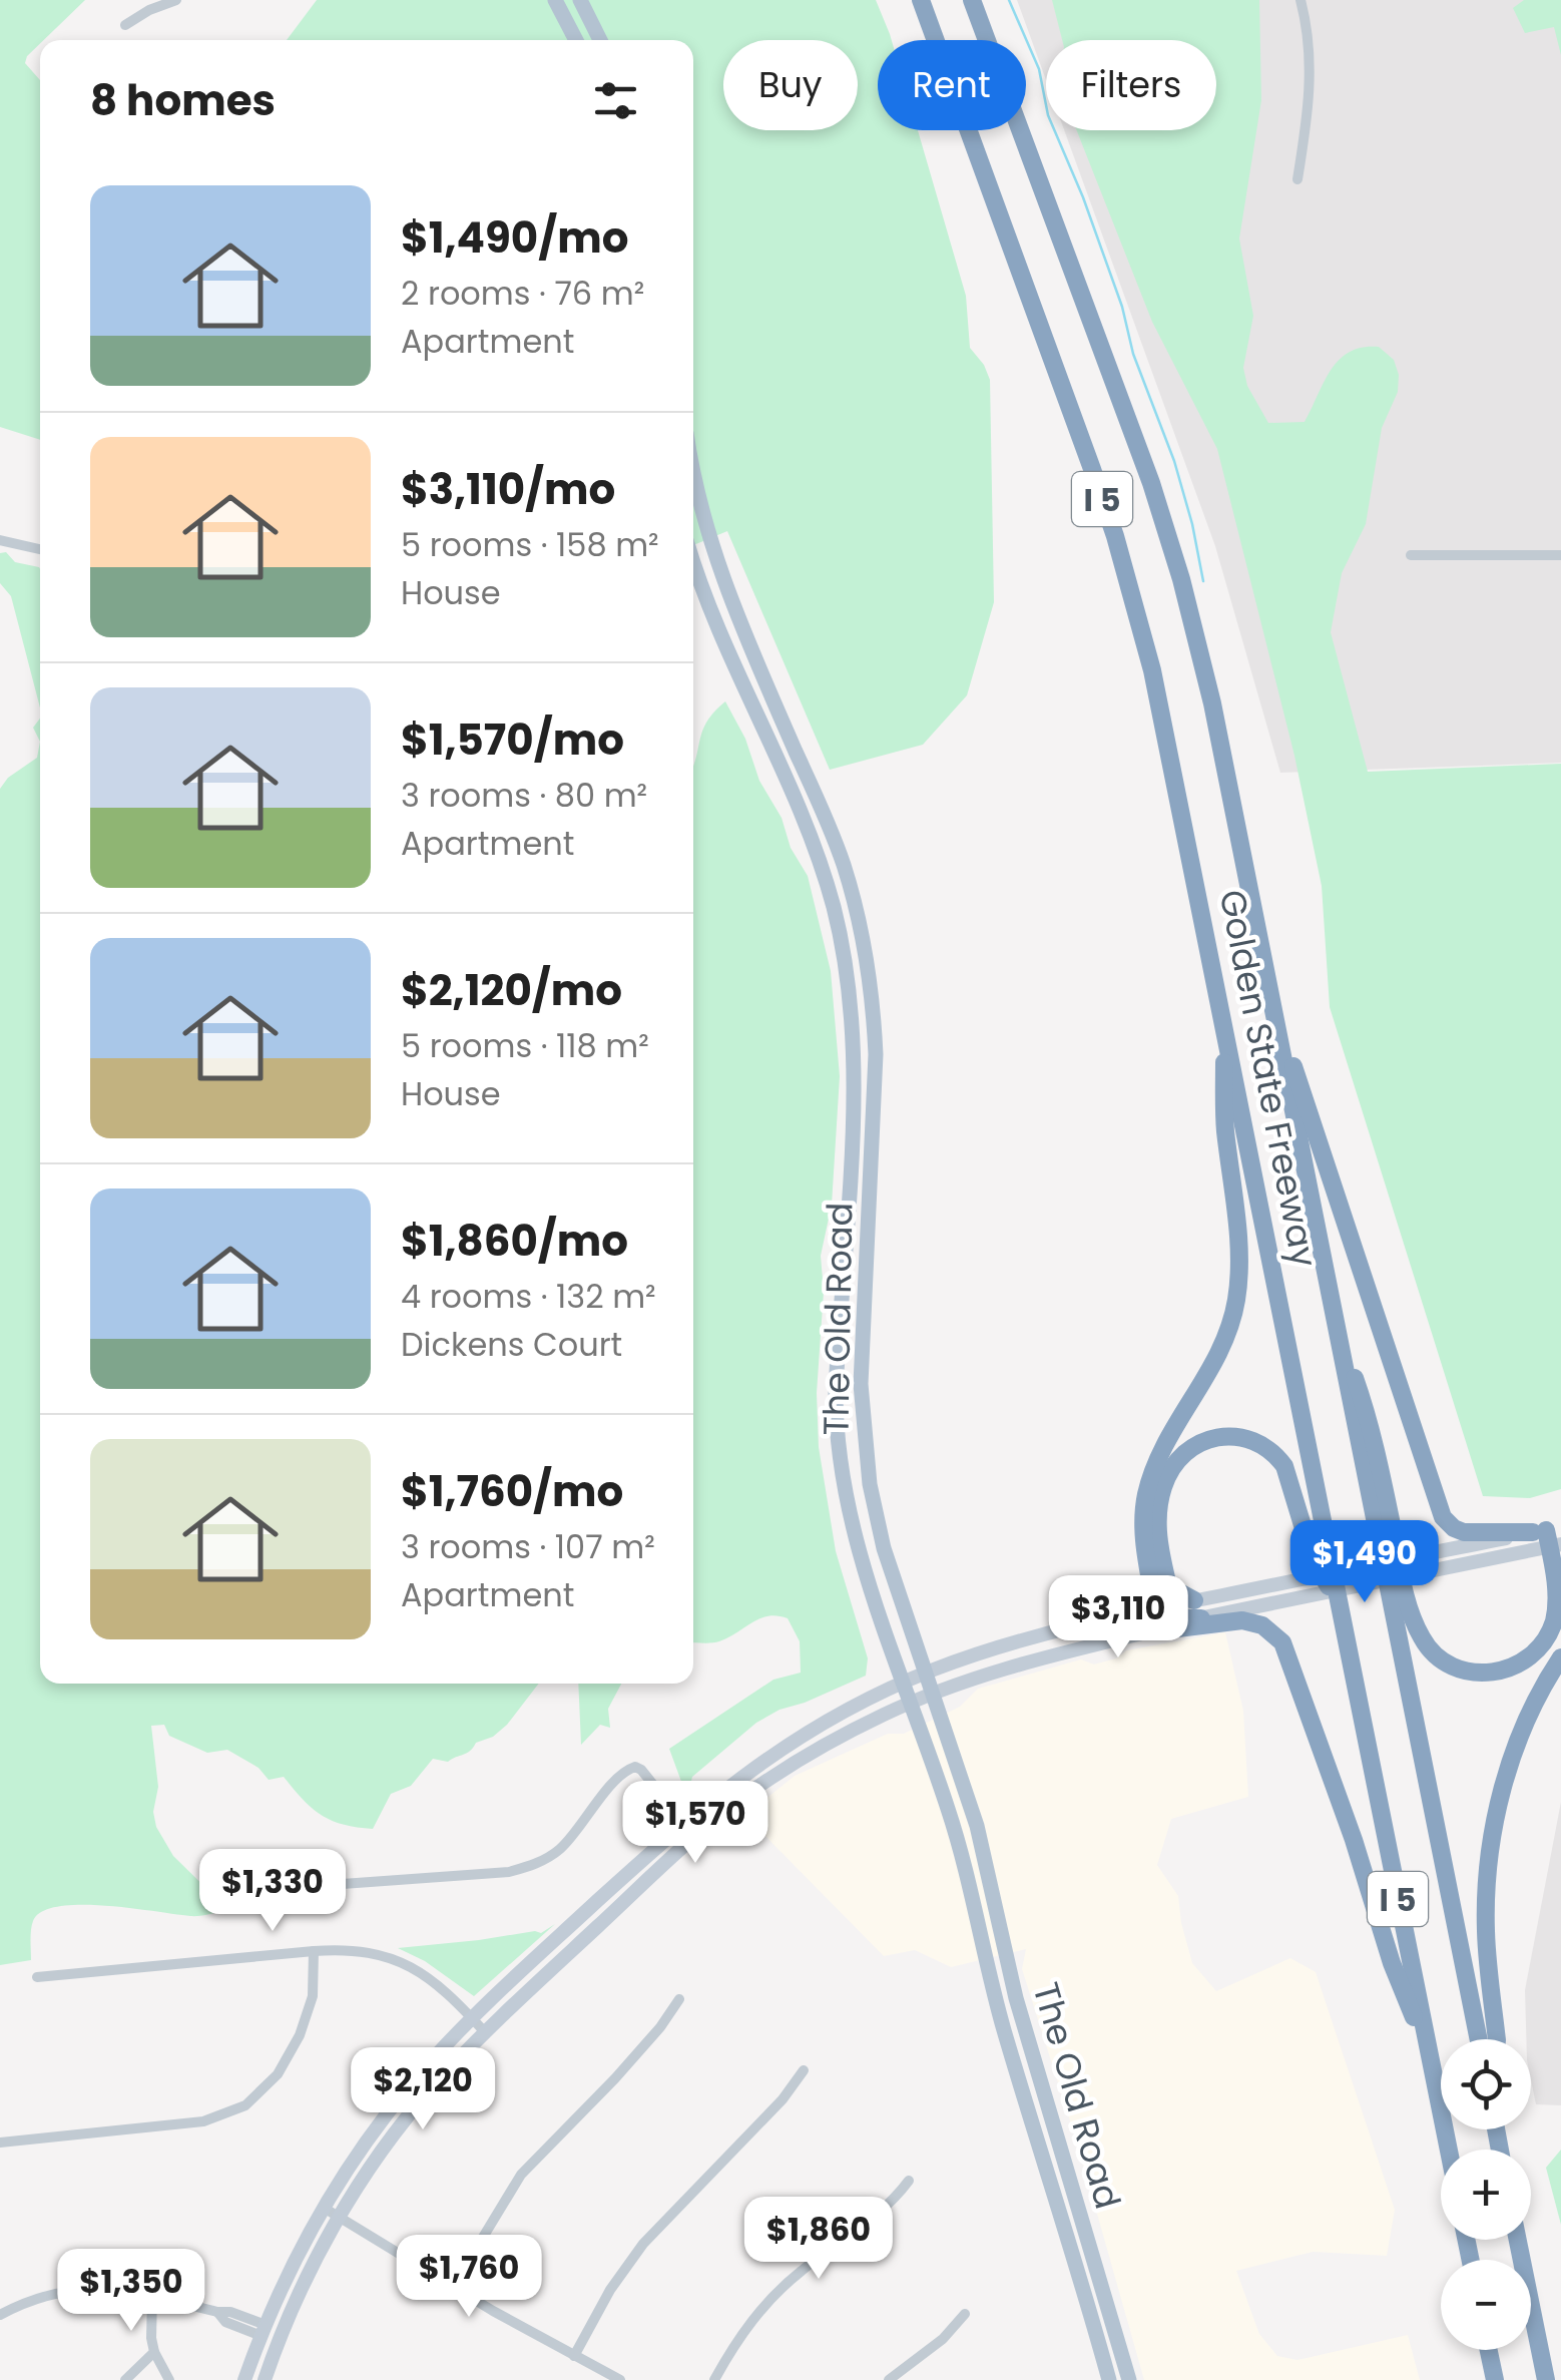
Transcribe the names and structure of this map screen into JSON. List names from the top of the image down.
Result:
{
  "streets": {
    "highway": ["I 5", "Golden State Freeway"],
    "main road": ["The Old Road"]
  },
  "page": {
    "chip": ["Buy", "Rent", "Filters"],
    "heading": "8 homes",
    "list": [
      {
        "name": "$1,490/mo",
        "note": "2 rooms · 76 m² · Apartment"
      },
      {
        "name": "$3,110/mo",
        "note": "5 rooms · 158 m² · House"
      },
      {
        "name": "$1,570/mo",
        "note": "3 rooms · 80 m² · Apartment"
      },
      {
        "name": "$2,120/mo",
        "note": "5 rooms · 118 m² · House"
      },
      {
        "name": "$1,860/mo",
        "note": "4 rooms · 132 m² · Dickens Court"
      },
      {
        "name": "$1,760/mo",
        "note": "3 rooms · 107 m² · Apartment"
      }
    ],
    "price": [
      "$1,490",
      "$3,110",
      "$1,570",
      "$1,330",
      "$2,120",
      "$1,860",
      "$1,760",
      "$1,350"
    ],
    "map_buttons": ["+", "−"]
  }
}
